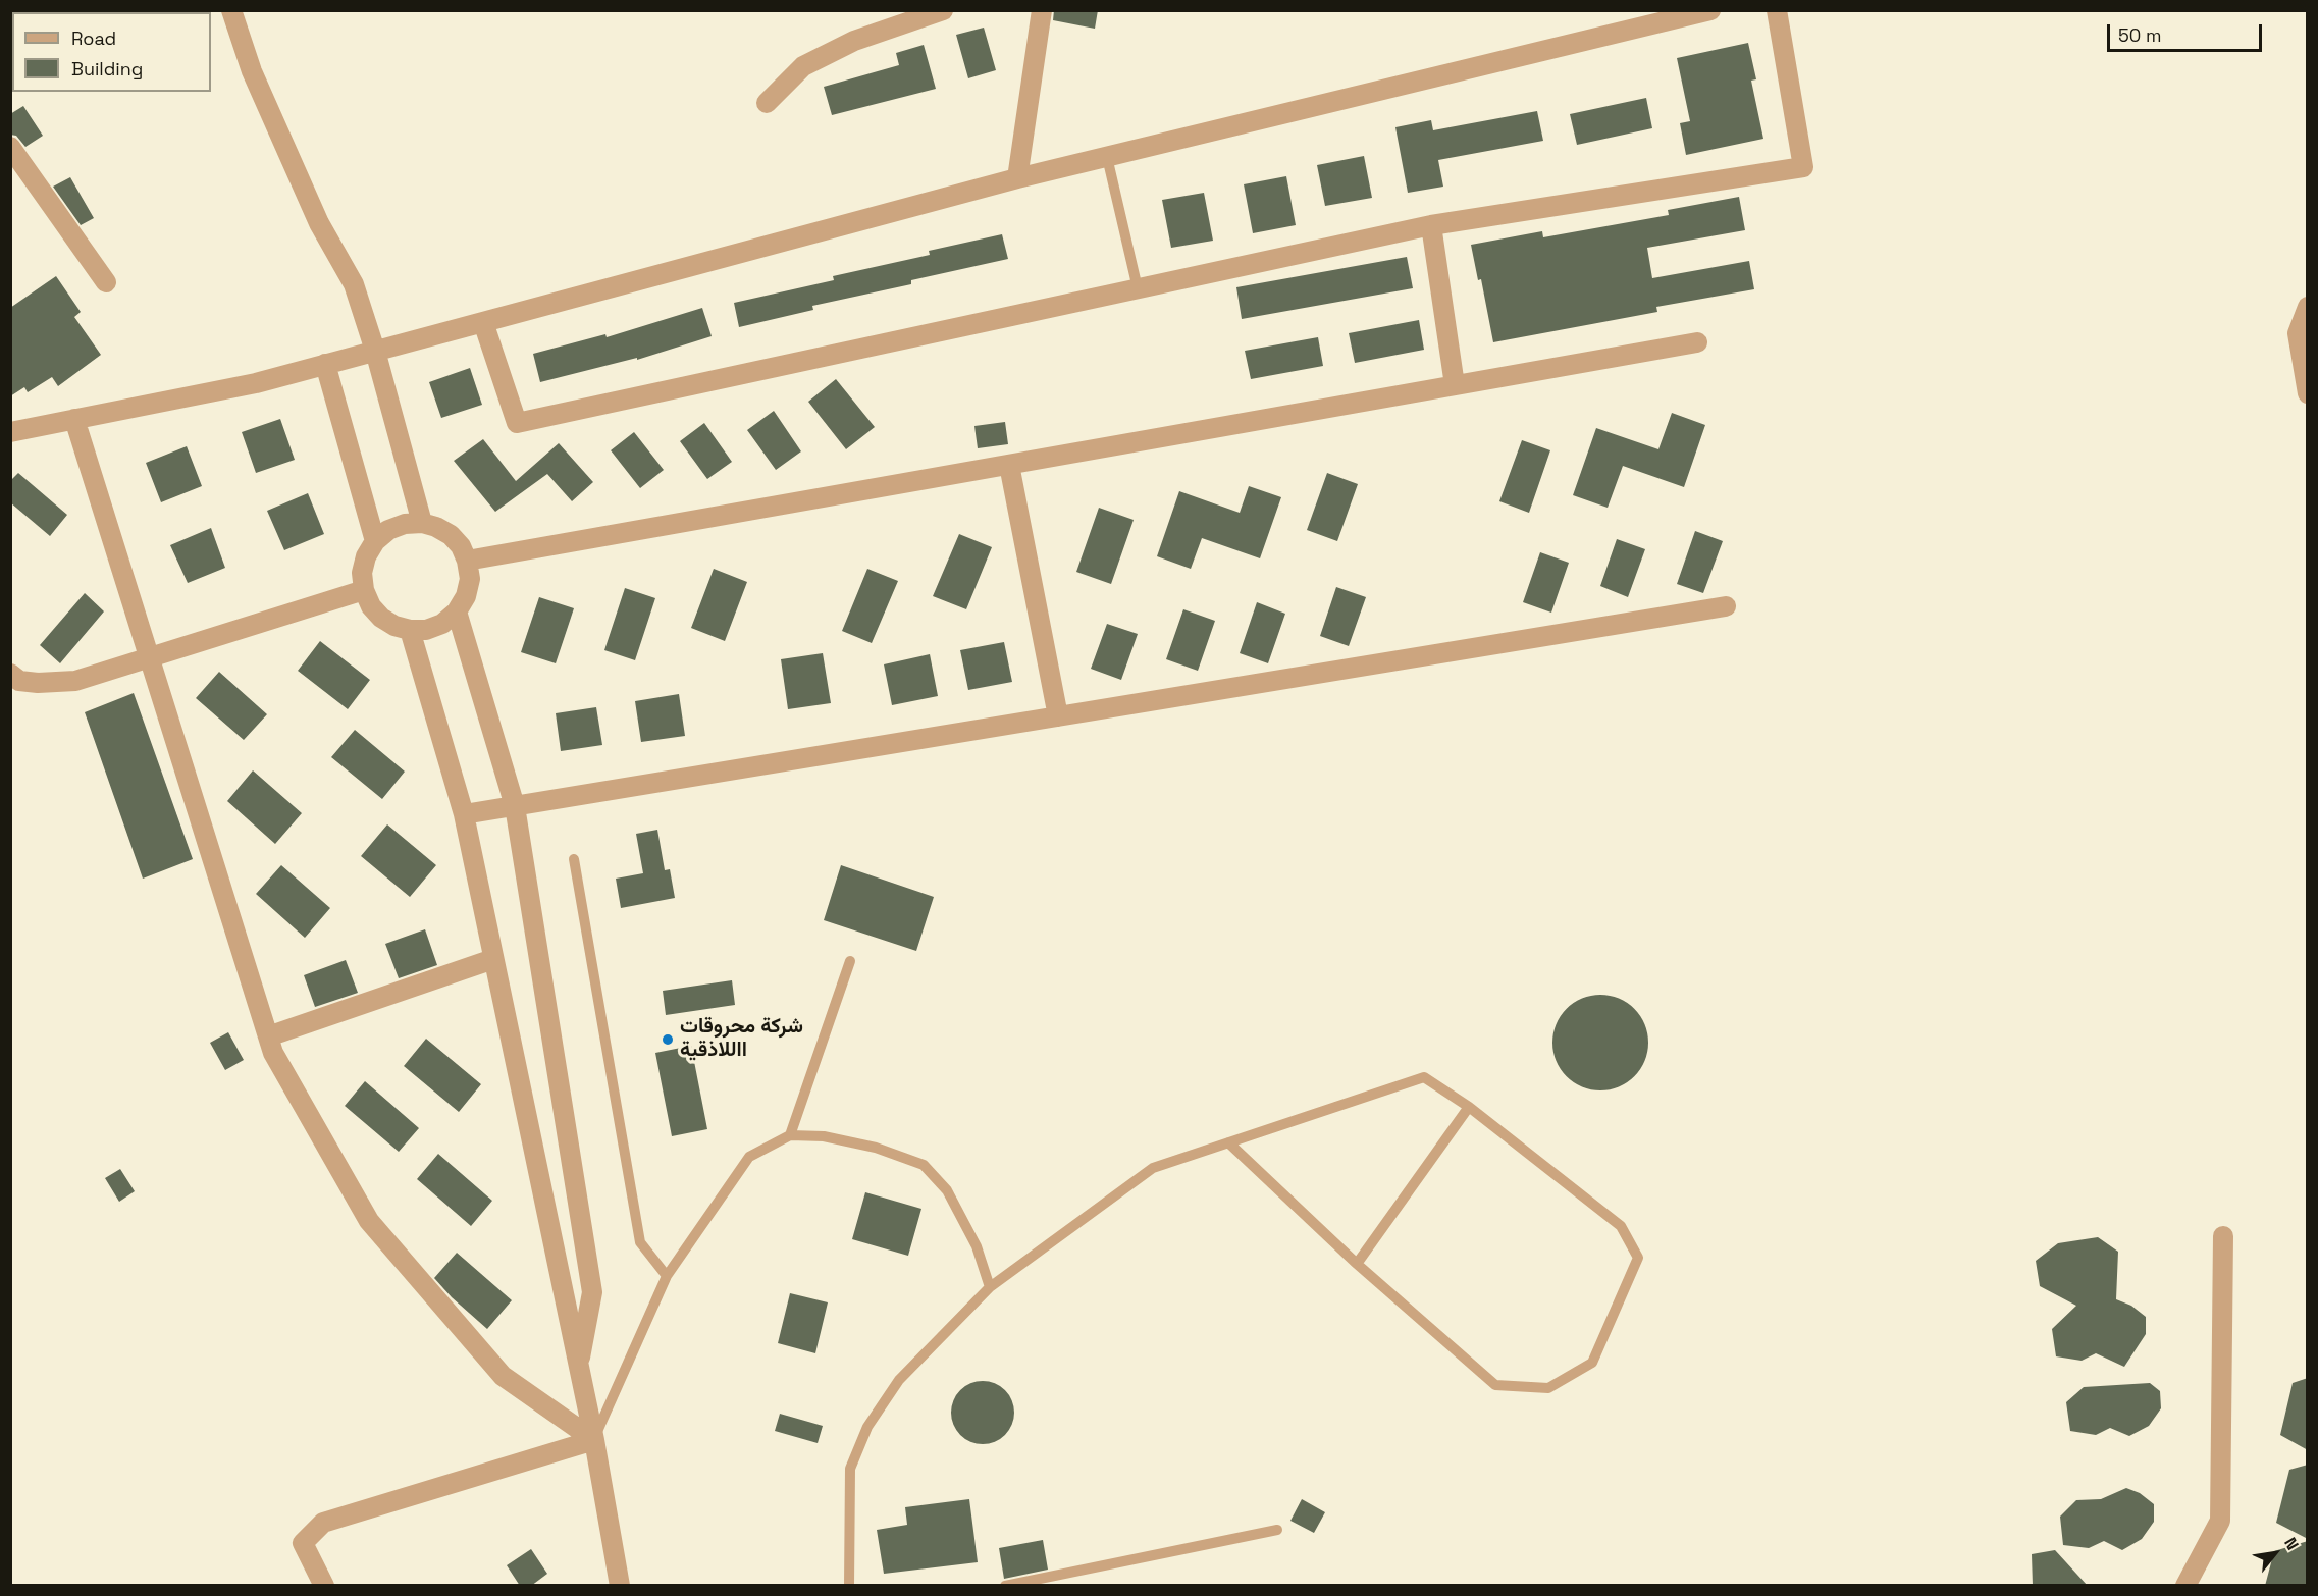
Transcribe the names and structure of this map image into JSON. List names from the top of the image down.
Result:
{
  "places": ["شركة محروقات االلاذقية"],
  "legend": ["Road", "Building"],
  "scale_bar": "50 m",
  "north": "top right"
}
